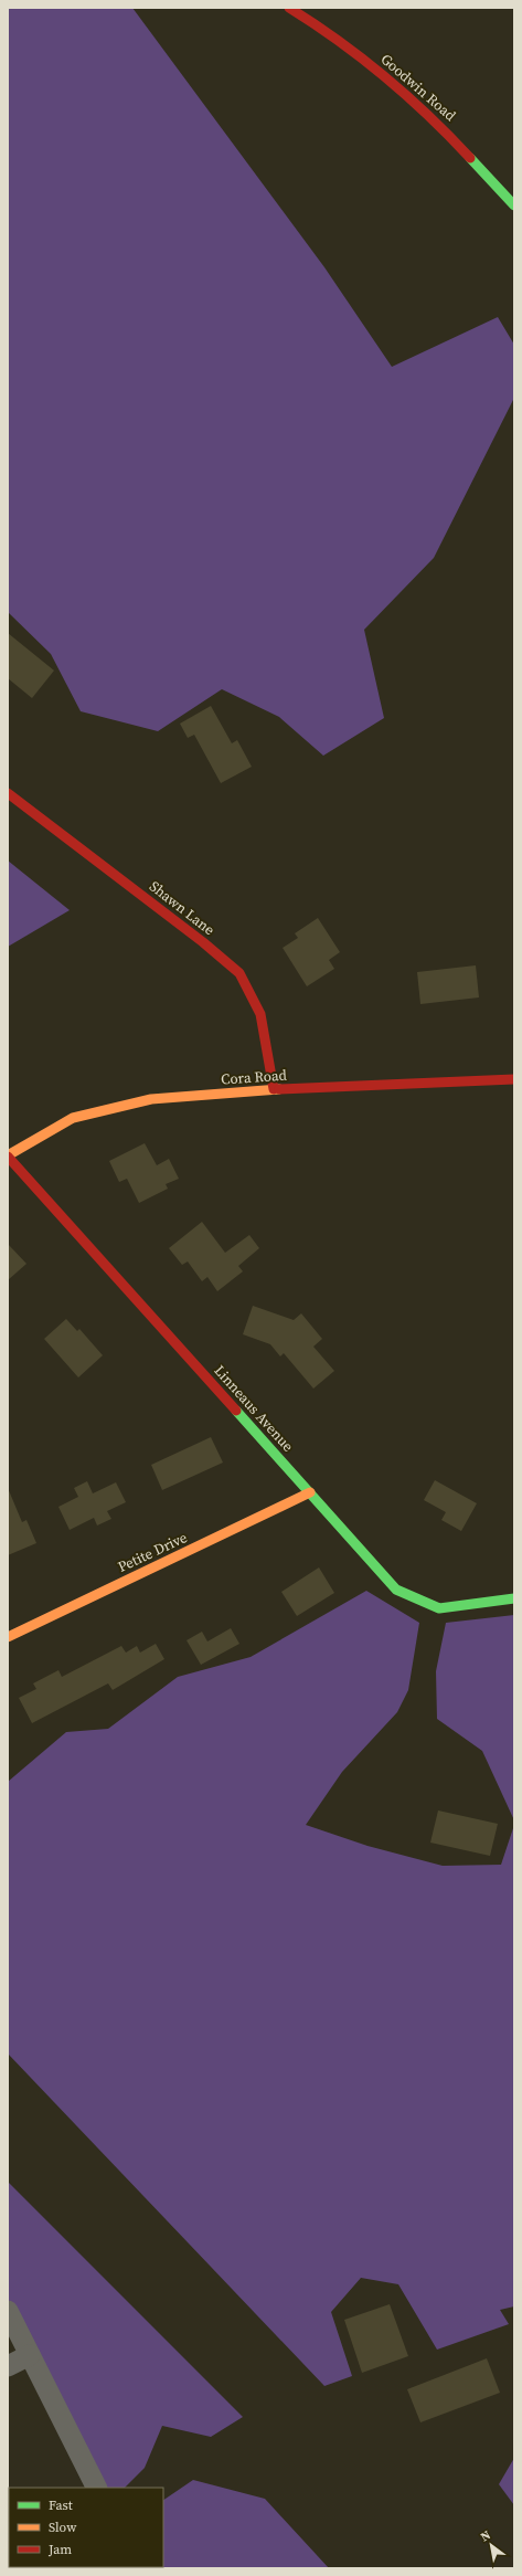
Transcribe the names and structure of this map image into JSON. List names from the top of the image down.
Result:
{
  "streets": {
    "street": [
      "Goodwin Road",
      "Shawn Lane",
      "Cora Road",
      "Linneaus Avenue",
      "Petite Drive"
    ]
  },
  "crossings": [
    ["Shawn Lane", "Cora Road"],
    ["Cora Road", "Linneaus Avenue"],
    ["Linneaus Avenue", "Petite Drive"]
  ],
  "legend": ["Fast", "Slow", "Jam"],
  "north": "top left"
}
